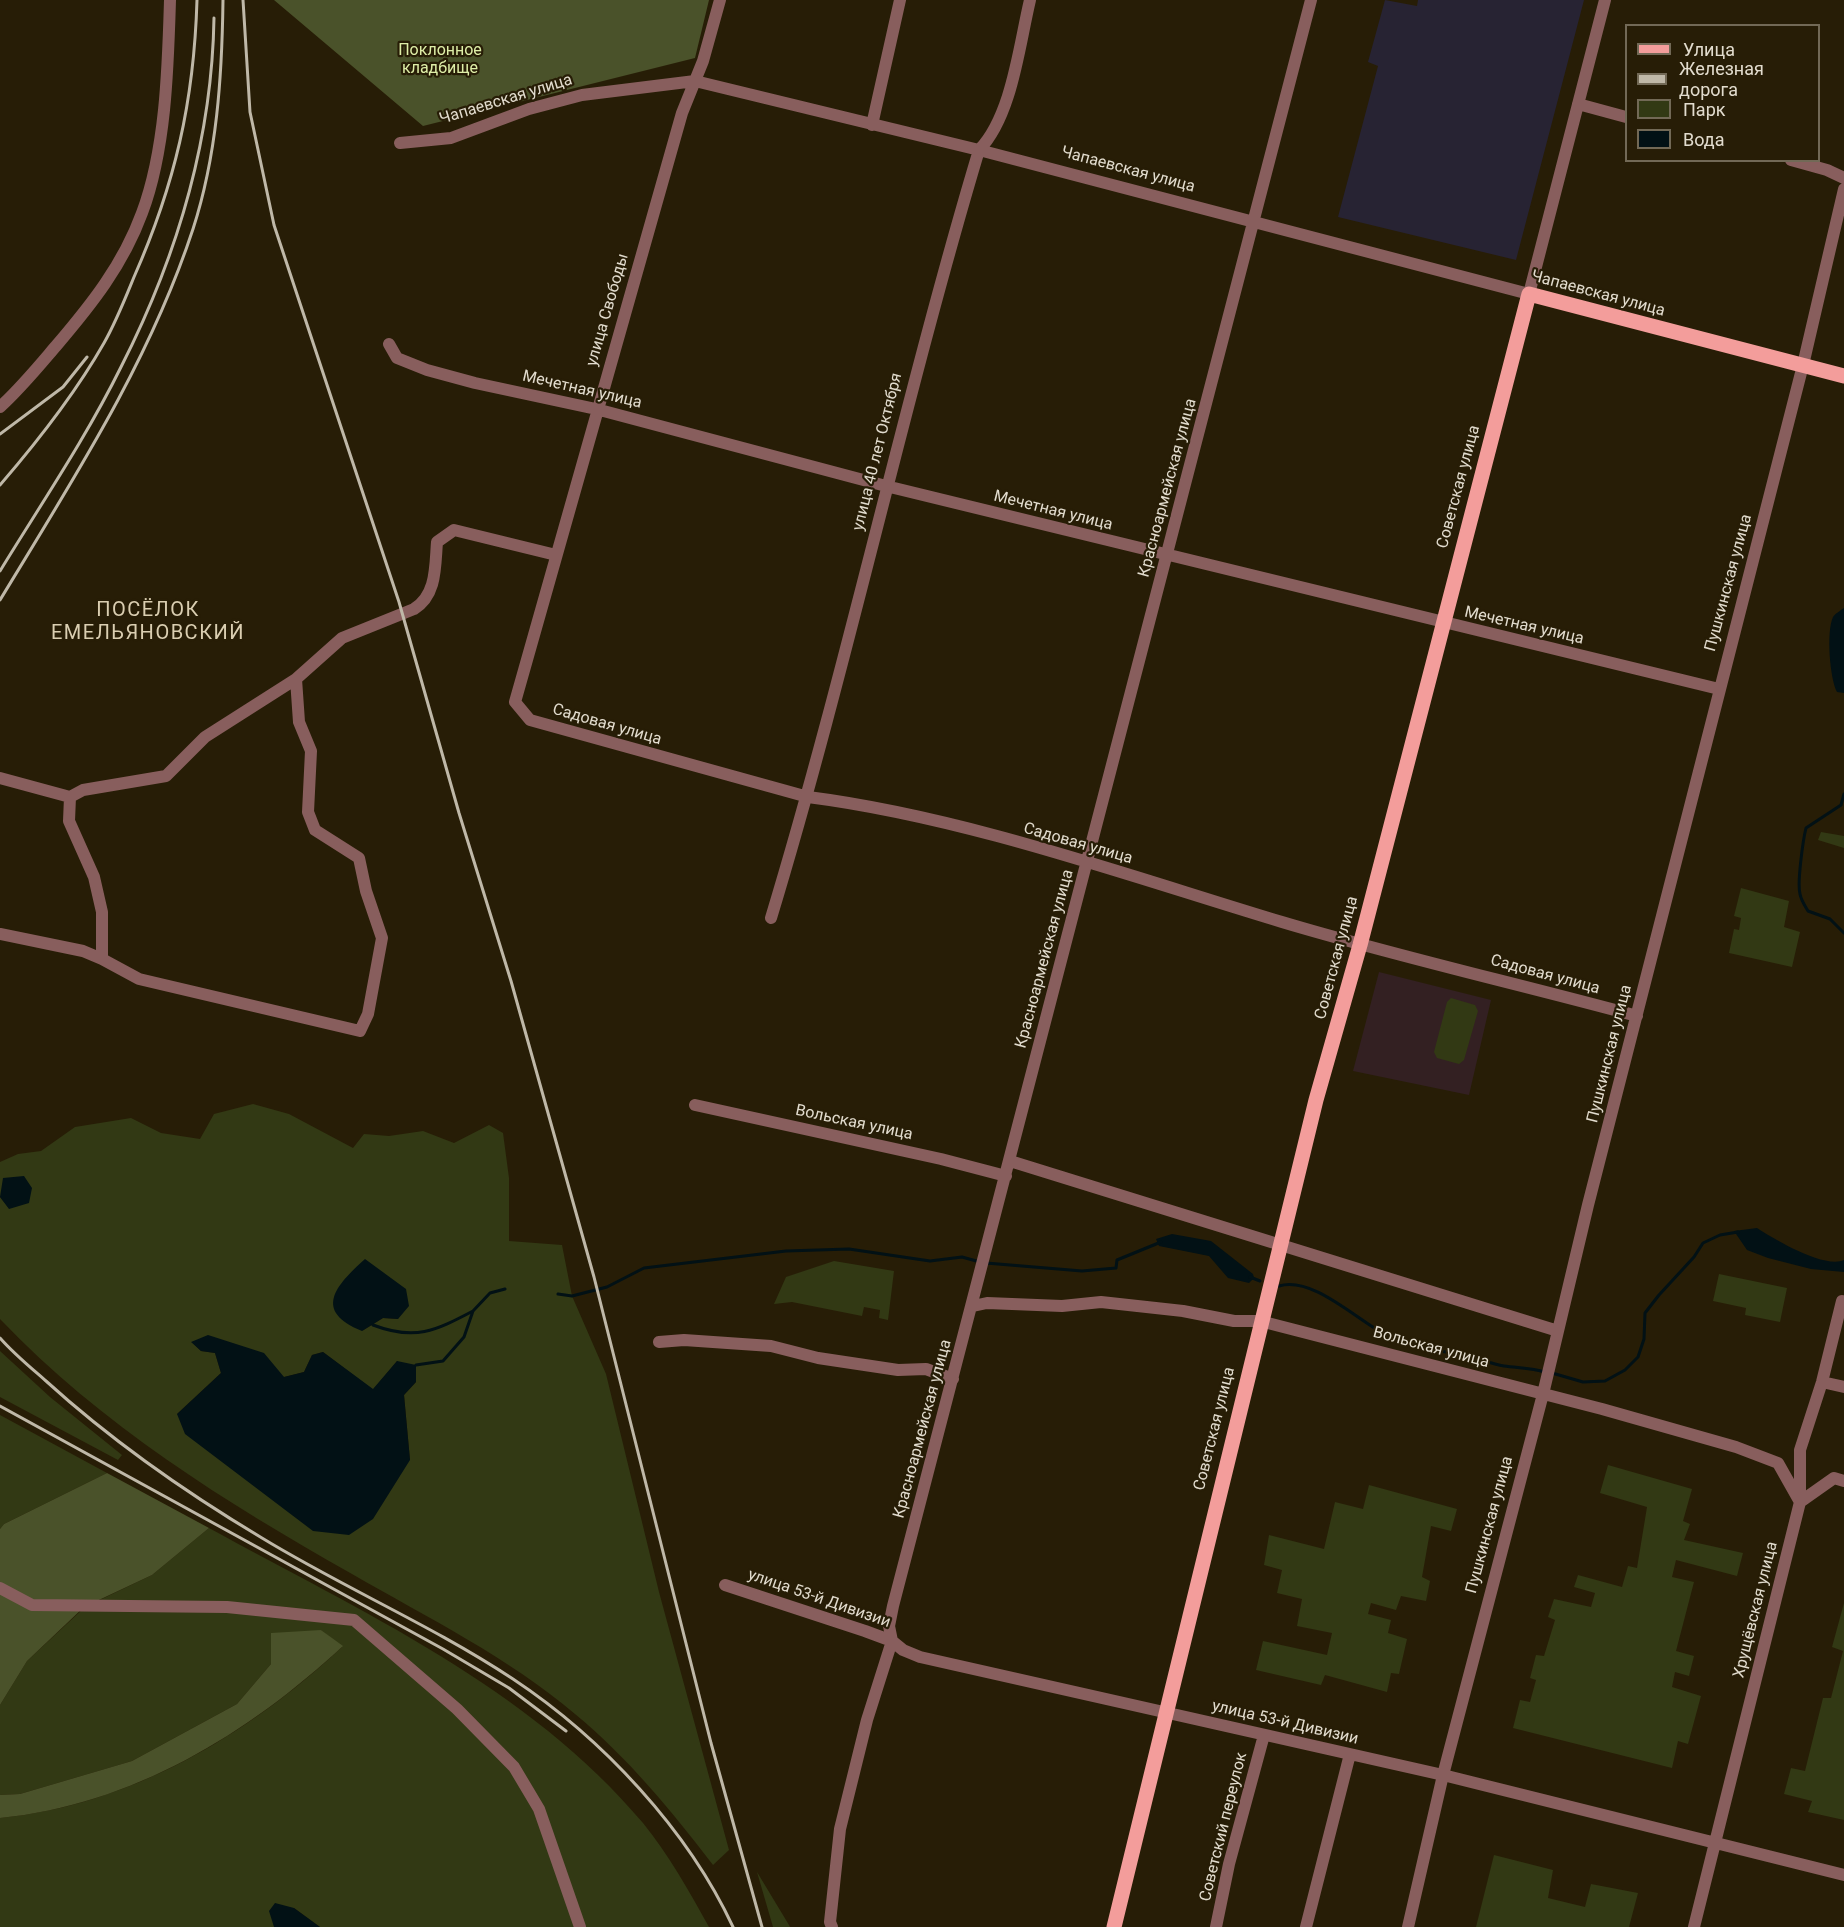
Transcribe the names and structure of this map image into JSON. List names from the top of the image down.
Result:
{
  "streets": {
    "main road": ["Чапаевская улица", "Советская улица"],
    "street": [
      "улица Свободы",
      "Мечетная улица",
      "улица 40 лет Октября",
      "Красноармейская улица",
      "Пушкинская улица",
      "Садовая улица",
      "Вольская улица",
      "улица 53-й Дивизии",
      "Хрущёвская улица",
      "Советский переулок"
    ]
  },
  "crossings": [
    ["Чапаевская улица", "улица Свободы"],
    ["Чапаевская улица", "улица 40 лет Октября"],
    ["Чапаевская улица", "Советская улица"],
    ["Чапаевская улица", "Красноармейская улица"],
    ["Чапаевская улица", "Пушкинская улица"],
    ["улица Свободы", "Мечетная улица"],
    ["улица Свободы", "Садовая улица"],
    ["Мечетная улица", "улица 40 лет Октября"],
    ["Мечетная улица", "Советская улица"],
    ["Мечетная улица", "Красноармейская улица"],
    ["Мечетная улица", "Пушкинская улица"],
    ["улица 40 лет Октября", "Садовая улица"],
    ["Советская улица", "Садовая улица"],
    ["Советская улица", "Вольская улица"],
    ["Советская улица", "улица 53-й Дивизии"],
    ["Красноармейская улица", "Садовая улица"],
    ["Красноармейская улица", "Вольская улица"],
    ["Красноармейская улица", "улица 53-й Дивизии"],
    ["Пушкинская улица", "Садовая улица"],
    ["Пушкинская улица", "Вольская улица"],
    ["Пушкинская улица", "улица 53-й Дивизии"],
    ["Вольская улица", "Хрущёвская улица"],
    ["улица 53-й Дивизии", "Хрущёвская улица"],
    ["улица 53-й Дивизии", "Советский переулок"]
  ],
  "districts": ["ПОСЁЛОК ЕМЕЛЬЯНОВСКИЙ"],
  "parks": ["Поклонное кладбище"],
  "legend": [
    "Улица",
    "Железная дорога",
    "Парк",
    "Вода"
  ]
}
